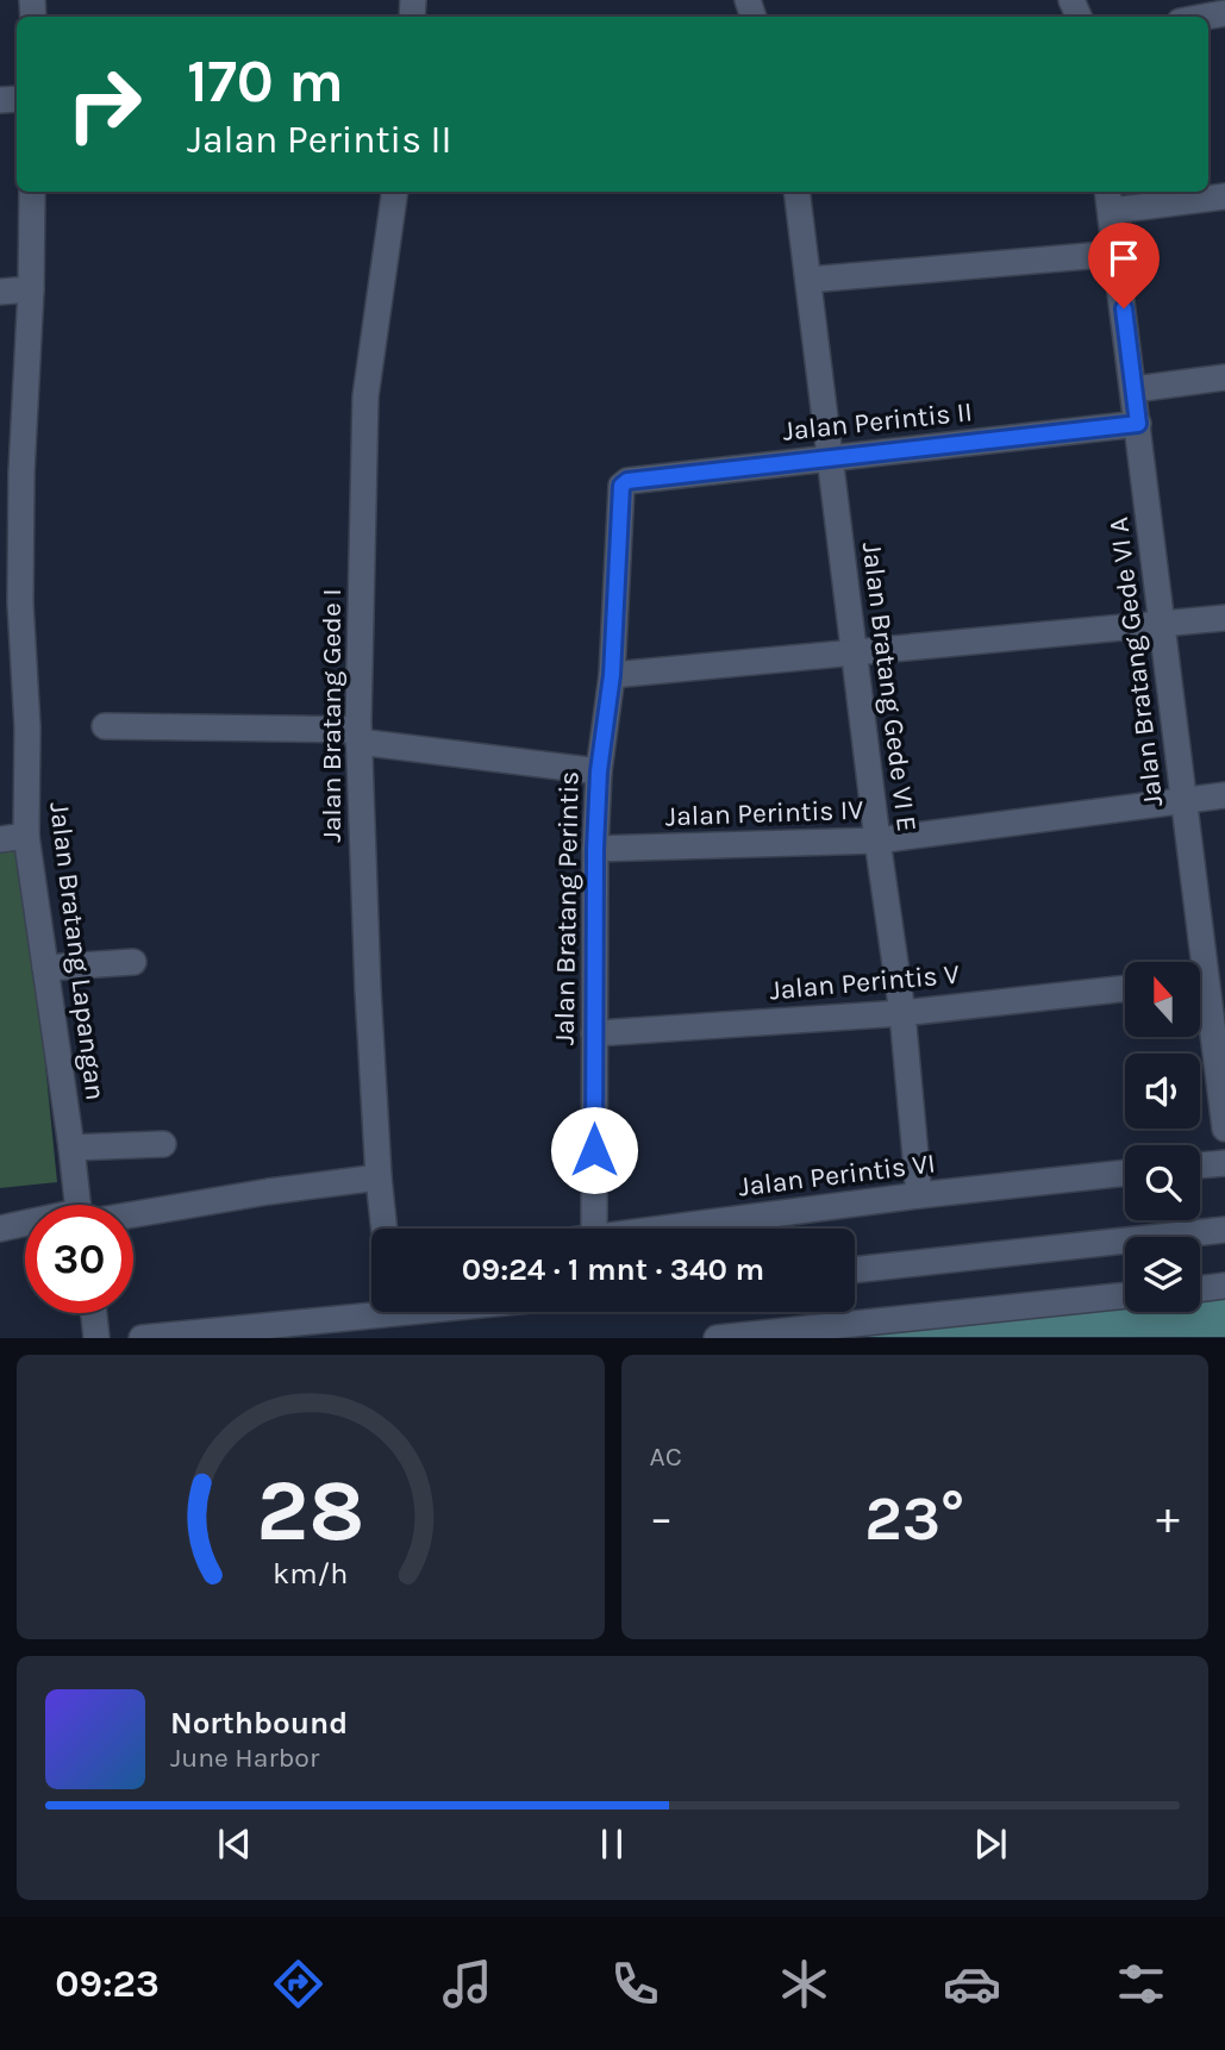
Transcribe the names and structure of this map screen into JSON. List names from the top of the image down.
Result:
{
  "streets": {
    "street": [
      "Jalan Perintis II",
      "Jalan Bratang Gede VI A",
      "Jalan Bratang Gede VI E",
      "Jalan Bratang Gede I",
      "Jalan Perintis IV",
      "Jalan Bratang Perintis",
      "Jalan Bratang Lapangan",
      "Jalan Perintis V",
      "Jalan Perintis VI"
    ]
  },
  "crossings": [
    ["Jalan Perintis II", "Jalan Bratang Gede VI A"],
    ["Jalan Perintis II", "Jalan Bratang Gede VI E"],
    ["Jalan Perintis II", "Jalan Bratang Perintis"],
    ["Jalan Bratang Gede VI A", "Jalan Perintis IV"],
    ["Jalan Bratang Gede VI E", "Jalan Perintis IV"],
    ["Jalan Bratang Gede VI E", "Jalan Perintis V"],
    ["Jalan Bratang Gede VI E", "Jalan Perintis VI"],
    ["Jalan Perintis IV", "Jalan Bratang Perintis"],
    ["Jalan Bratang Perintis", "Jalan Perintis V"]
  ],
  "north": "top",
  "page": {
    "turn": ["170 m", "Jalan Perintis II"],
    "limit": "30",
    "trip": "09:24 · 1 mnt · 340 m",
    "tile": "AC",
    "heat": ["−", "23°", "+"],
    "song": ["Northbound", "June Harbor"],
    "tabs": "09:23",
    "gauge": ["28", "km/h"]
  }
}
